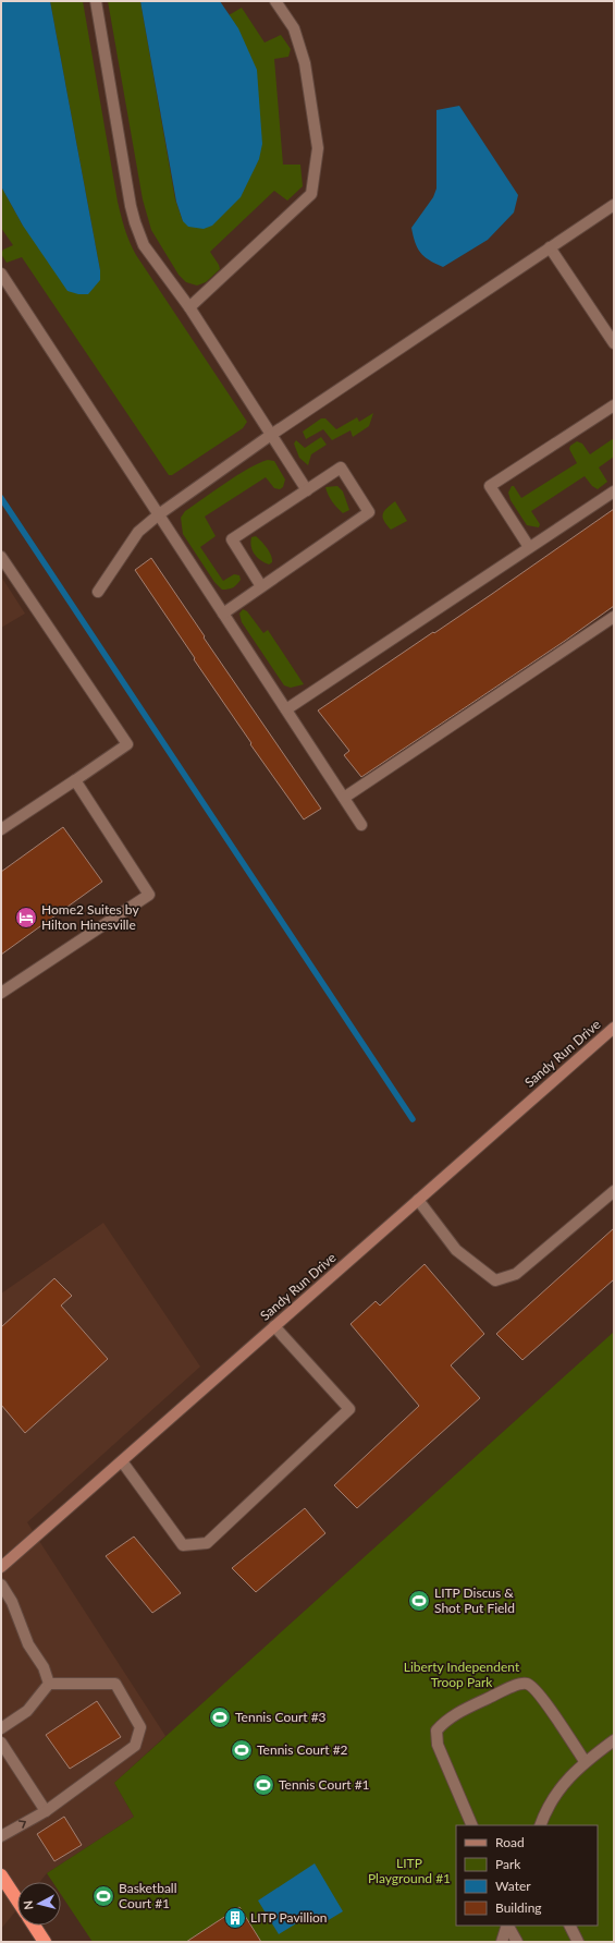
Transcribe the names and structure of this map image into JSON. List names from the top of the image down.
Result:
{
  "streets": {
    "street": ["Sandy Run Drive"]
  },
  "parks": ["Liberty Independent Troop Park", "LITP Playground #1"],
  "places": {
    "hotel": ["Home2 Suites by Hilton Hinesville"],
    "sports": [
      "LITP Discus & Shot Put Field",
      "Tennis Court #3",
      "Tennis Court #2",
      "Tennis Court #1",
      "Basketball Court #1"
    ],
    "building": ["LITP Pavillion"]
  },
  "legend": [
    "Road",
    "Park",
    "Water",
    "Building"
  ],
  "north": "left"
}
